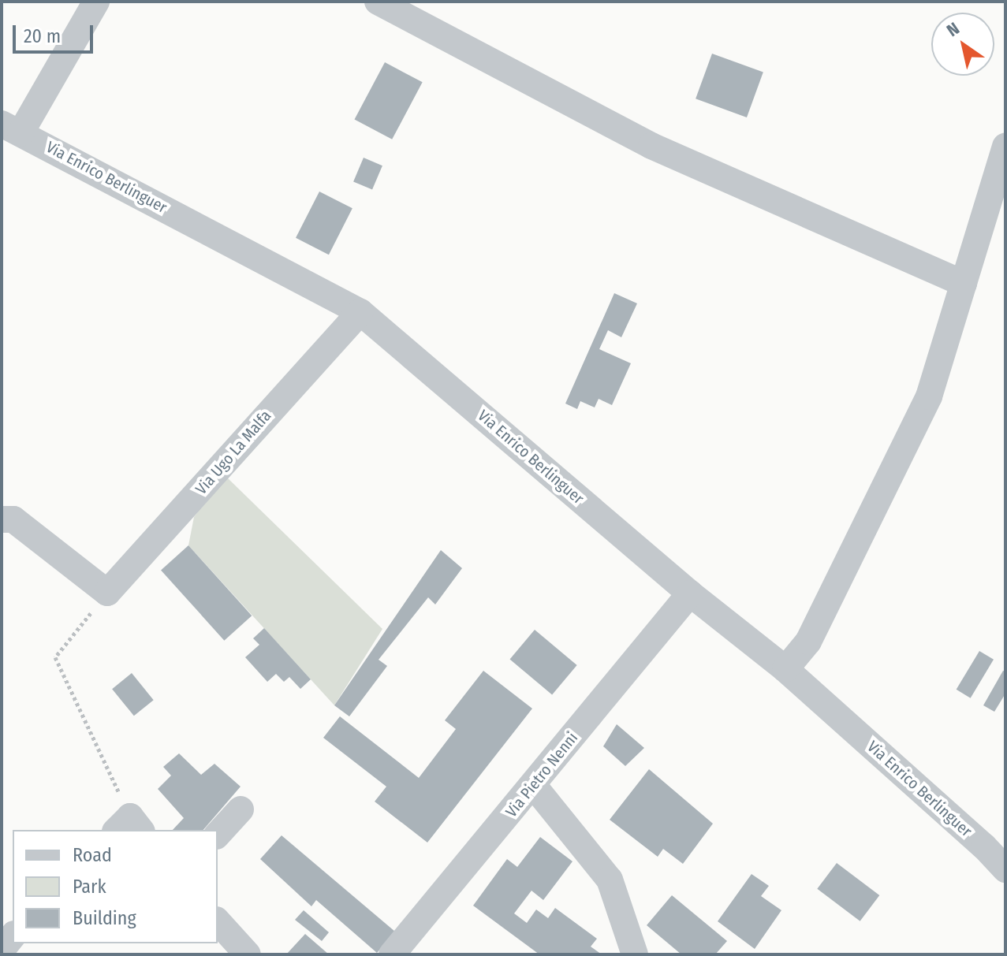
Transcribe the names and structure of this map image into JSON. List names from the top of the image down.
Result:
{
  "streets": {
    "street": ["Via Enrico Berlinguer", "Via Ugo La Malfa", "Via Pietro Nenni"]
  },
  "crossings": [
    ["Via Enrico Berlinguer", "Via Ugo La Malfa"],
    ["Via Enrico Berlinguer", "Via Pietro Nenni"]
  ],
  "legend": ["Road", "Park", "Building"],
  "scale_bar": "20 m",
  "north": "top left"
}
